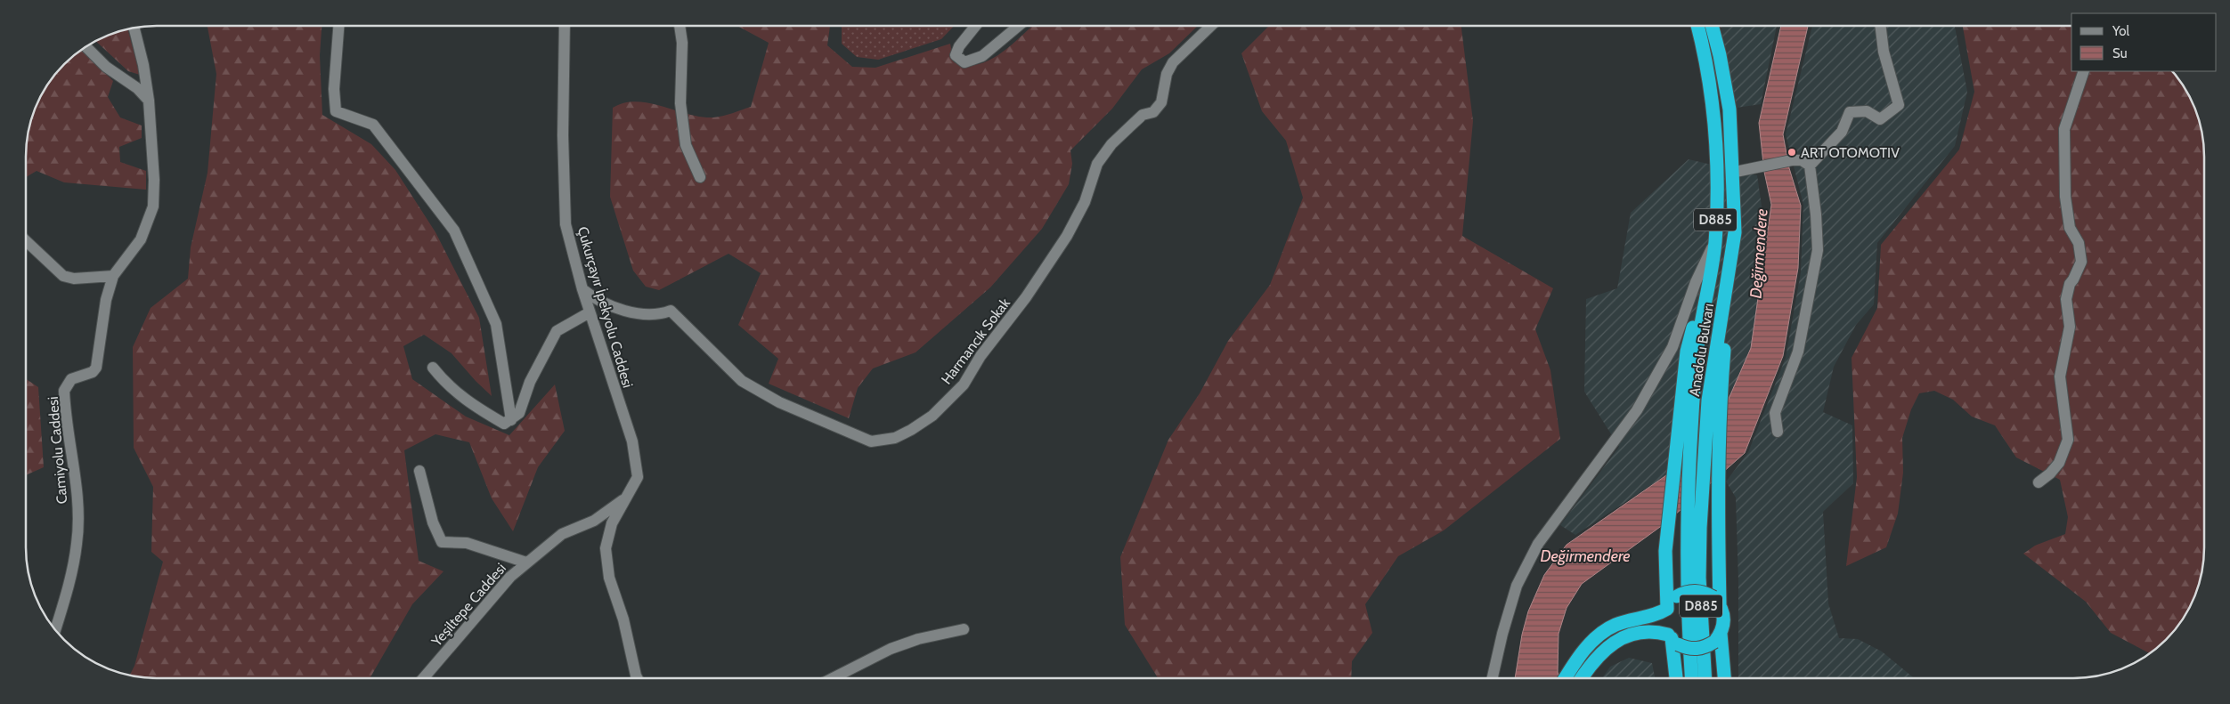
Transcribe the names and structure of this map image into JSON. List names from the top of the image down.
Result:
{
  "streets": {
    "highway": ["D885", "Anadolu Bulvarı"],
    "street": [
      "Çukurçayır İpekyolu Caddesi",
      "Harmancık Sokak",
      "Camiyolu Caddesi",
      "Yeşiltepe Caddesi"
    ]
  },
  "crossings": [
    ["Çukurçayır İpekyolu Caddesi", "Harmancık Sokak"],
    ["Çukurçayır İpekyolu Caddesi", "Yeşiltepe Caddesi"]
  ],
  "water": ["Değirmendere"],
  "places": ["ART OTOMOTIV"],
  "legend": ["Yol", "Su"]
}
